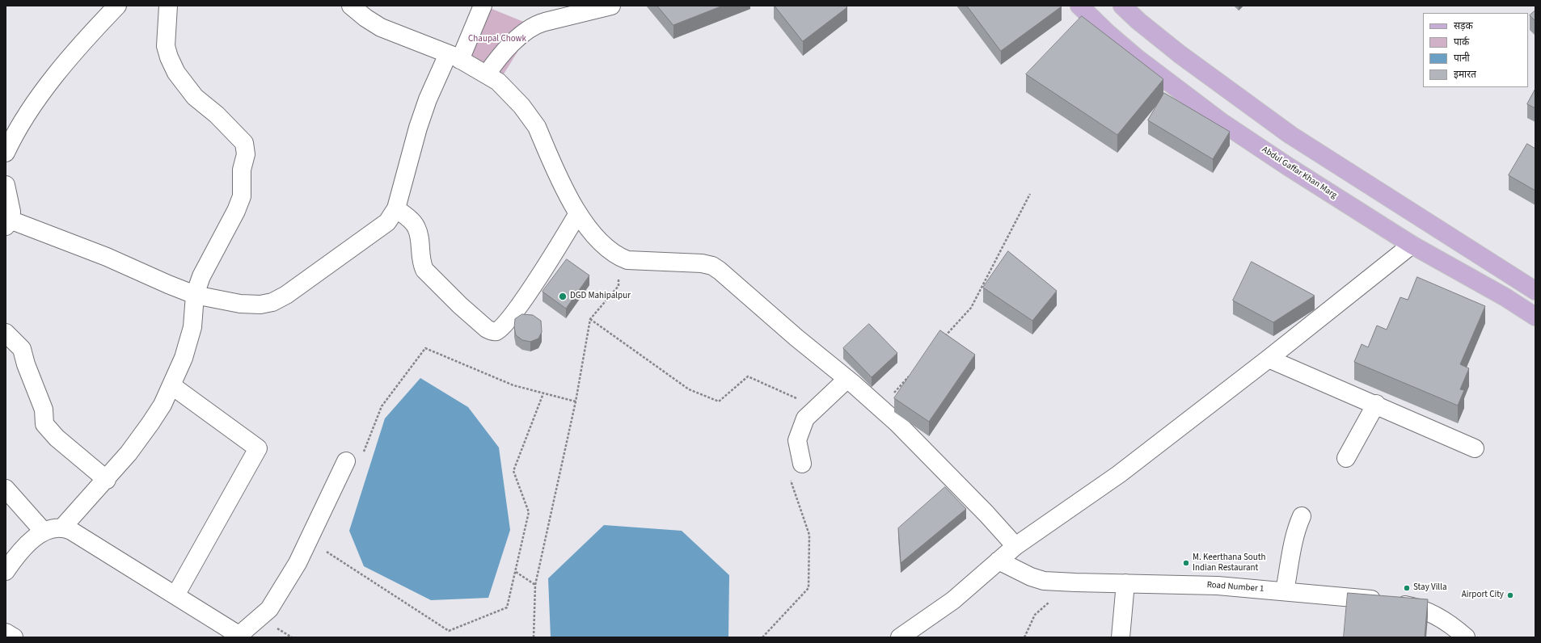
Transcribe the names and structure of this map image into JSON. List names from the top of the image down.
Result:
{
  "streets": {
    "main road": ["Abdul Gaffar Khan Marg"],
    "street": ["Road Number 1"]
  },
  "parks": ["Chaupal Chowk"],
  "places": [
    "DGD Mahipalpur",
    "M. Keerthana South Indian Restaurant",
    "Stay Villa",
    "Airport City"
  ],
  "legend": [
    "सड़क",
    "पार्क",
    "पानी",
    "इमारत"
  ]
}
